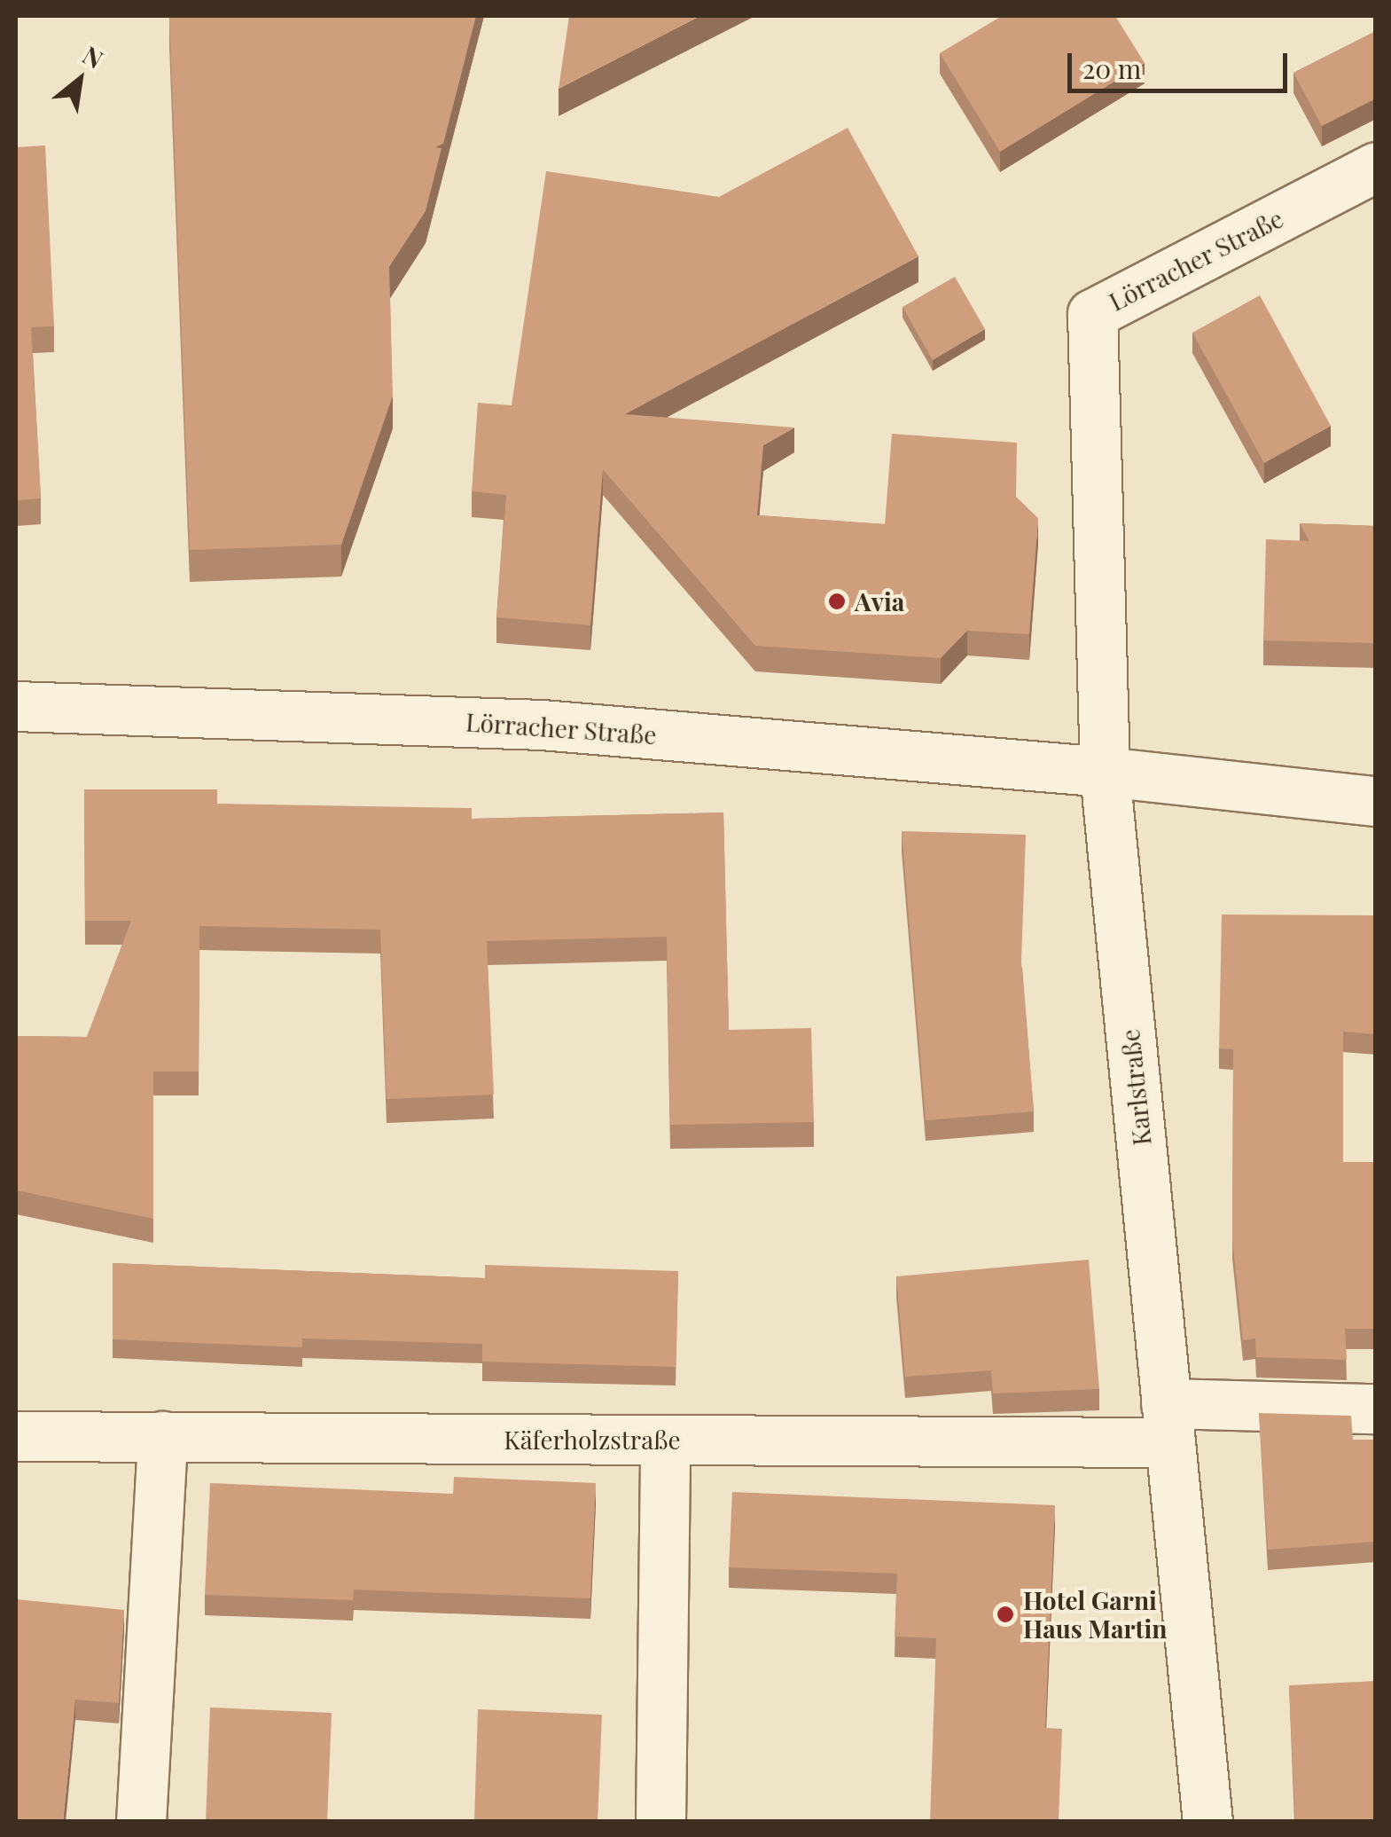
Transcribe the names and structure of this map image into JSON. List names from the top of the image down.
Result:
{
  "streets": {
    "street": ["Lörracher Straße", "Karlstraße", "Käferholzstraße"]
  },
  "crossings": [
    ["Lörracher Straße", "Karlstraße"],
    ["Karlstraße", "Käferholzstraße"]
  ],
  "places": ["Avia", "Hotel Garni Haus Martin"],
  "scale_bar": "20 m",
  "north": "top right"
}
